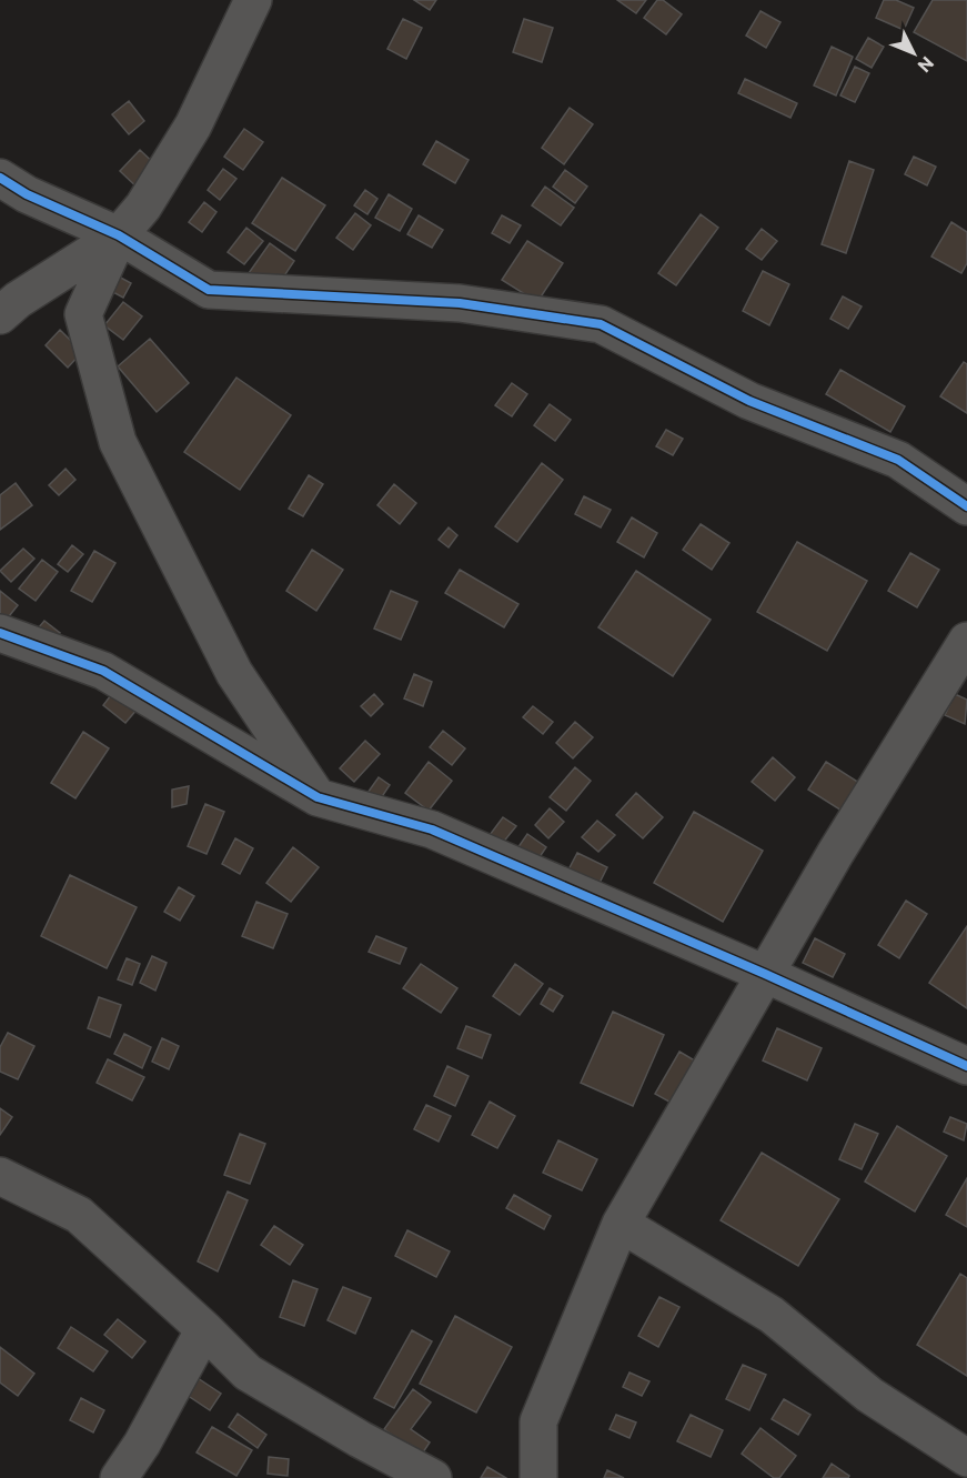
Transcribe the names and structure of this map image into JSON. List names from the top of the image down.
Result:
{
  "north": "bottom right"
}
